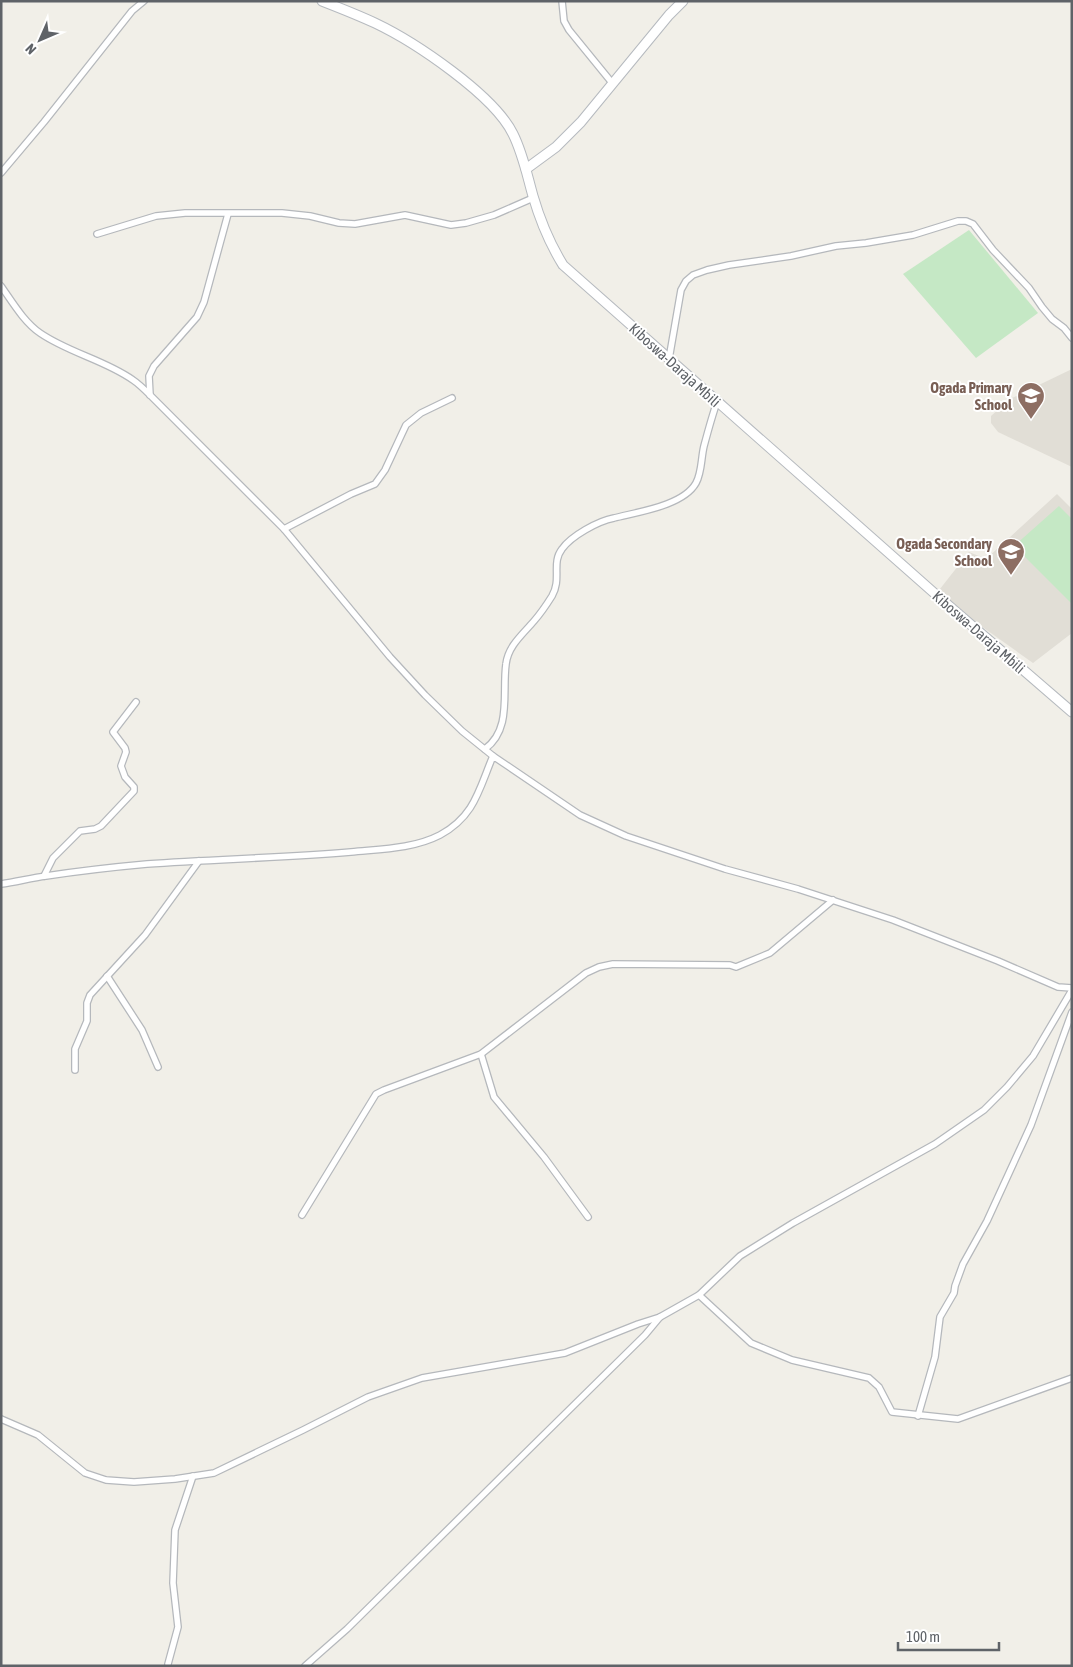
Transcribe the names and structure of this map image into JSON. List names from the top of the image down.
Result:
{
  "streets": {
    "main road": ["Kiboswa-Daraja Mbili"]
  },
  "places": {
    "school or university": ["Ogada Primary School", "Ogada Secondary School"]
  },
  "scale_bar": "100 m",
  "north": "bottom left"
}
